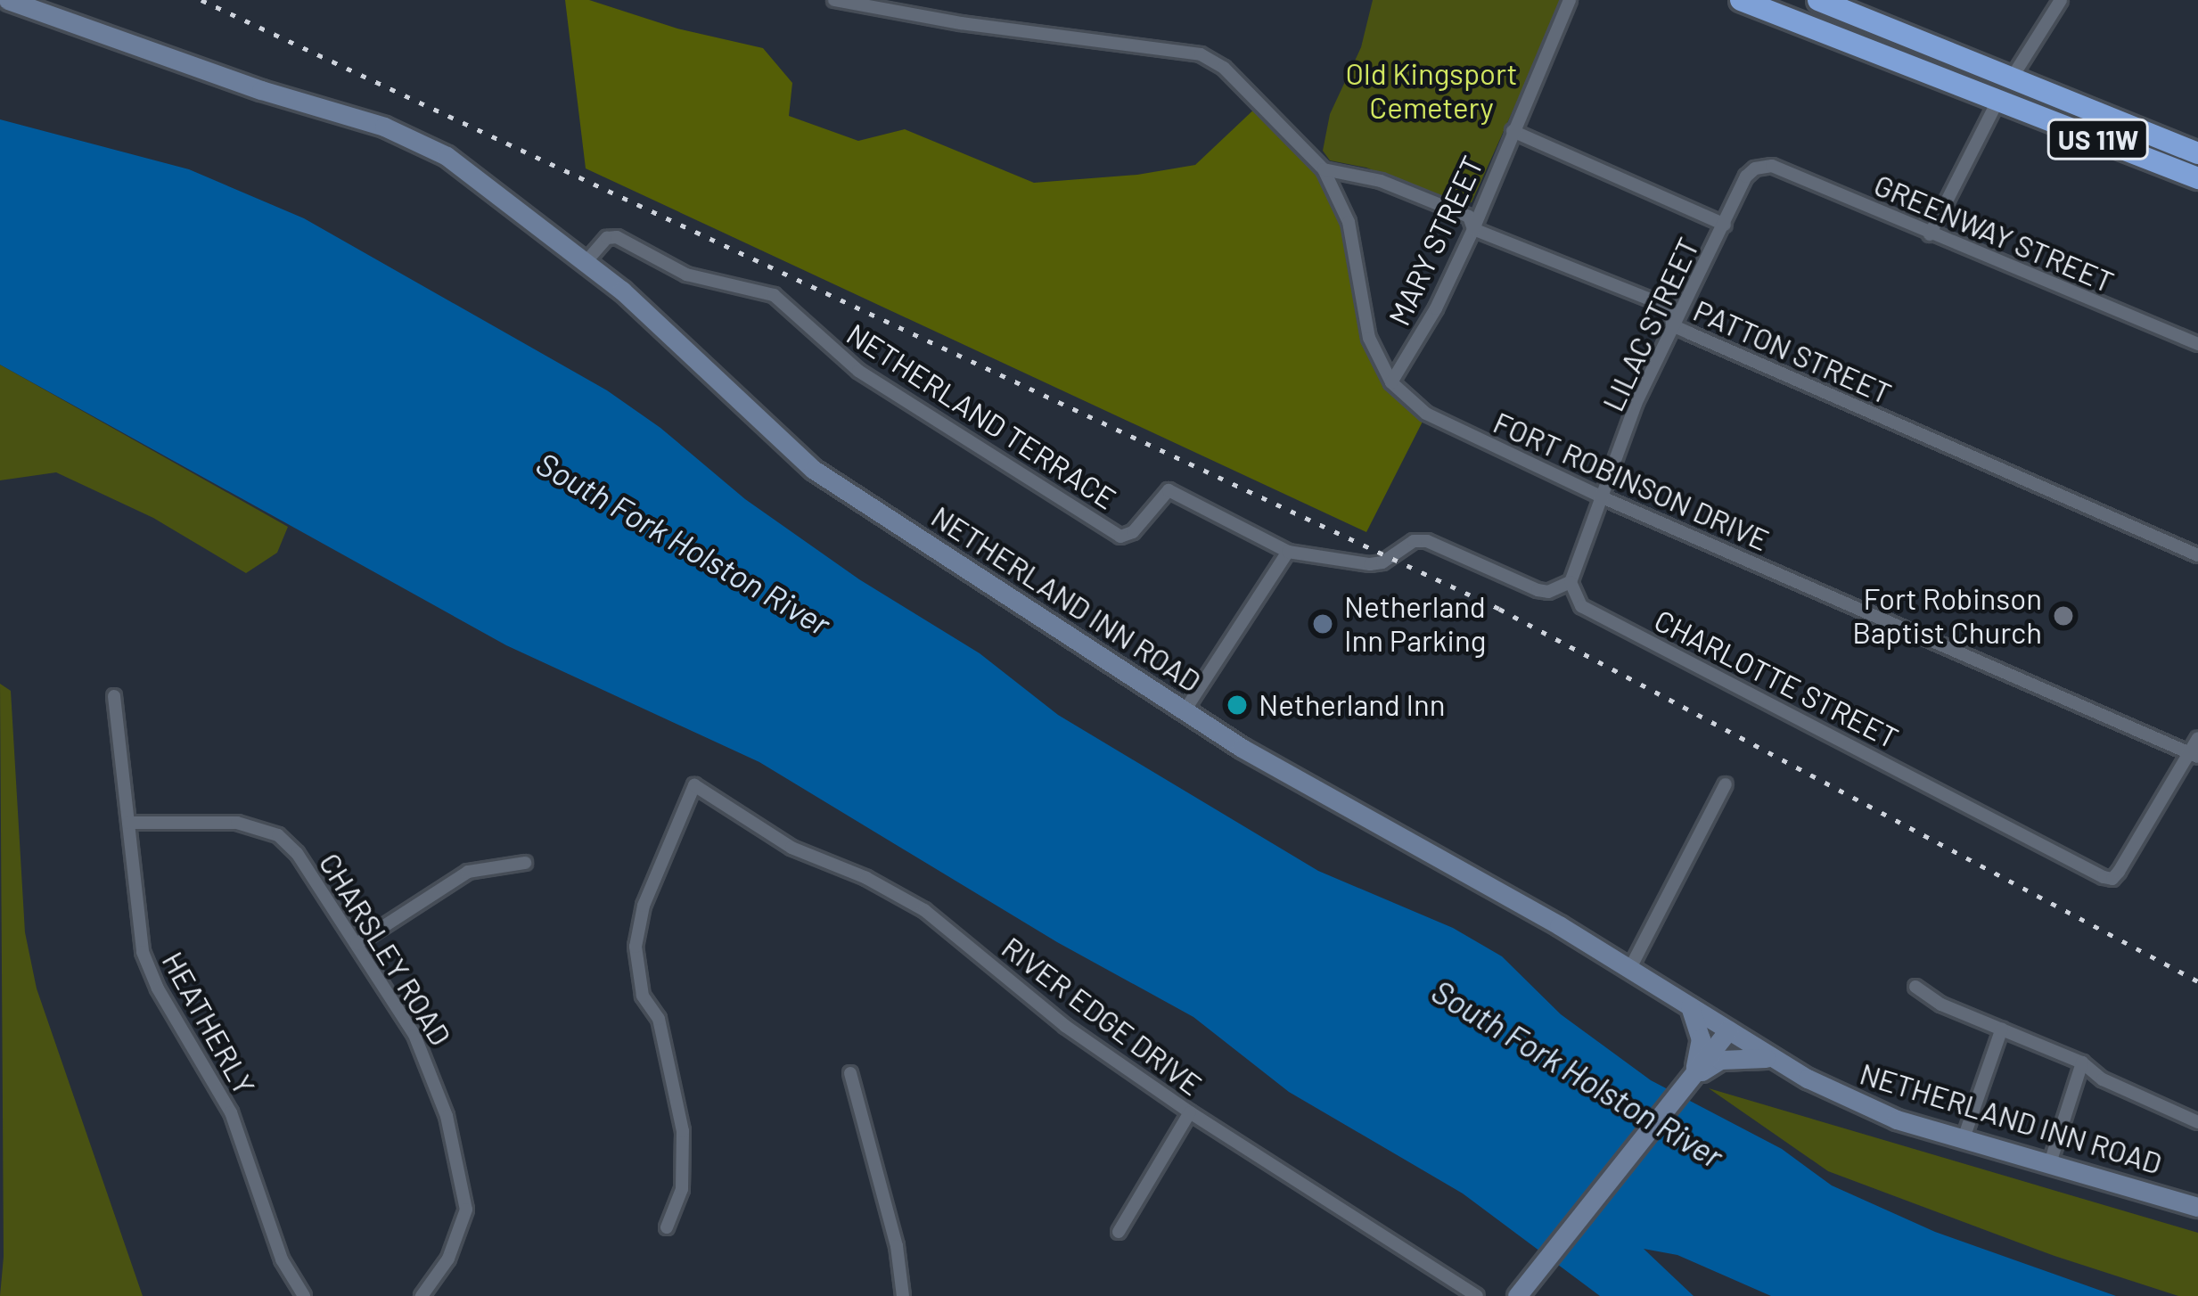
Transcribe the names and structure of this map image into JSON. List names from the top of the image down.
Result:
{
  "streets": {
    "highway": ["US 11W"],
    "main road": ["NETHERLAND INN ROAD"],
    "street": [
      "GREENWAY STREET",
      "MARY STREET",
      "LILAC STREET",
      "PATTON STREET",
      "NETHERLAND TERRACE",
      "FORT ROBINSON DRIVE",
      "CHARLOTTE STREET",
      "CHARSLEY ROAD",
      "RIVER EDGE DRIVE",
      "HEATHERLY"
    ]
  },
  "crossings": [
    ["GREENWAY STREET", "LILAC STREET"],
    ["MARY STREET", "PATTON STREET"],
    ["MARY STREET", "FORT ROBINSON DRIVE"],
    ["LILAC STREET", "PATTON STREET"],
    ["LILAC STREET", "FORT ROBINSON DRIVE"],
    ["LILAC STREET", "CHARLOTTE STREET"],
    ["PATTON STREET", "FORT ROBINSON DRIVE"],
    ["NETHERLAND TERRACE", "NETHERLAND INN ROAD"],
    ["FORT ROBINSON DRIVE", "CHARLOTTE STREET"],
    ["CHARSLEY ROAD", "HEATHERLY"]
  ],
  "water": ["South Fork Holston River"],
  "parks": ["Old Kingsport Cemetery"],
  "places": ["Fort Robinson Baptist Church", "Netherland Inn Parking", "Netherland Inn"]
}
